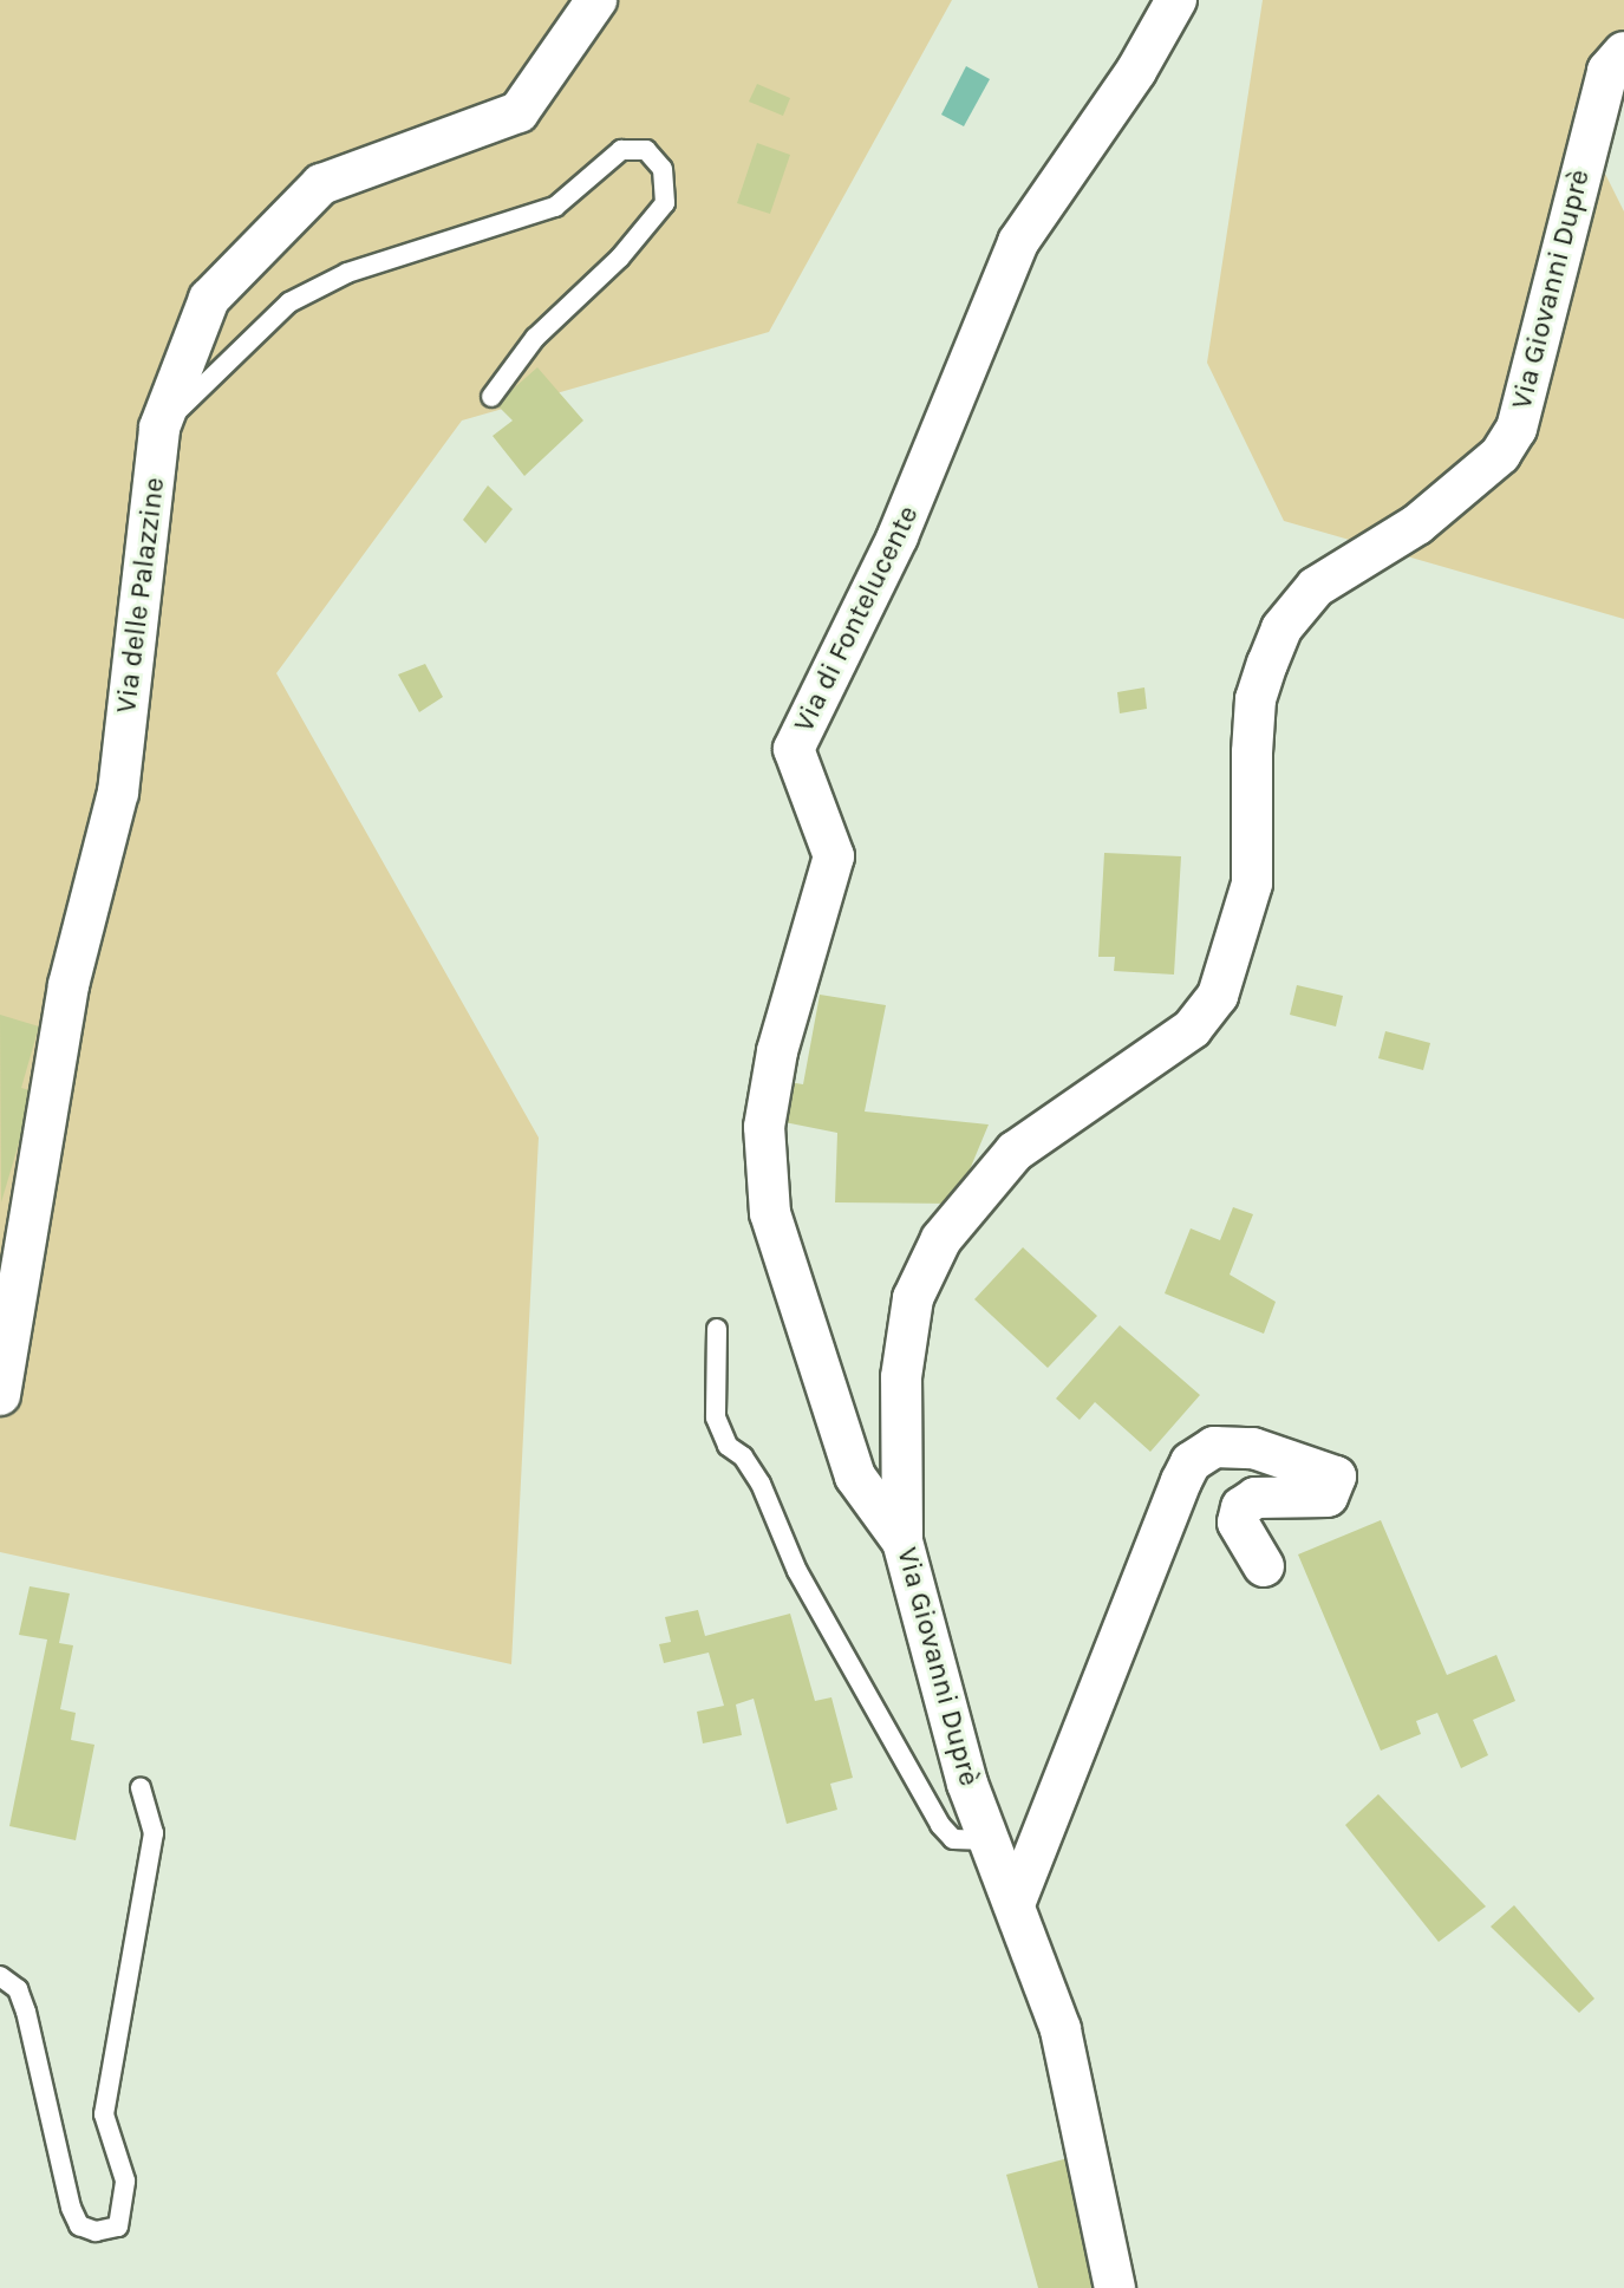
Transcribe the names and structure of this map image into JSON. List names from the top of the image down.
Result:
{
  "streets": {
    "street": ["Via Giovanni Duprè", "Via delle Palazzine", "Via di Fontelucente"]
  },
  "crossings": [
    ["Via Giovanni Duprè", "Via di Fontelucente"]
  ]
}
